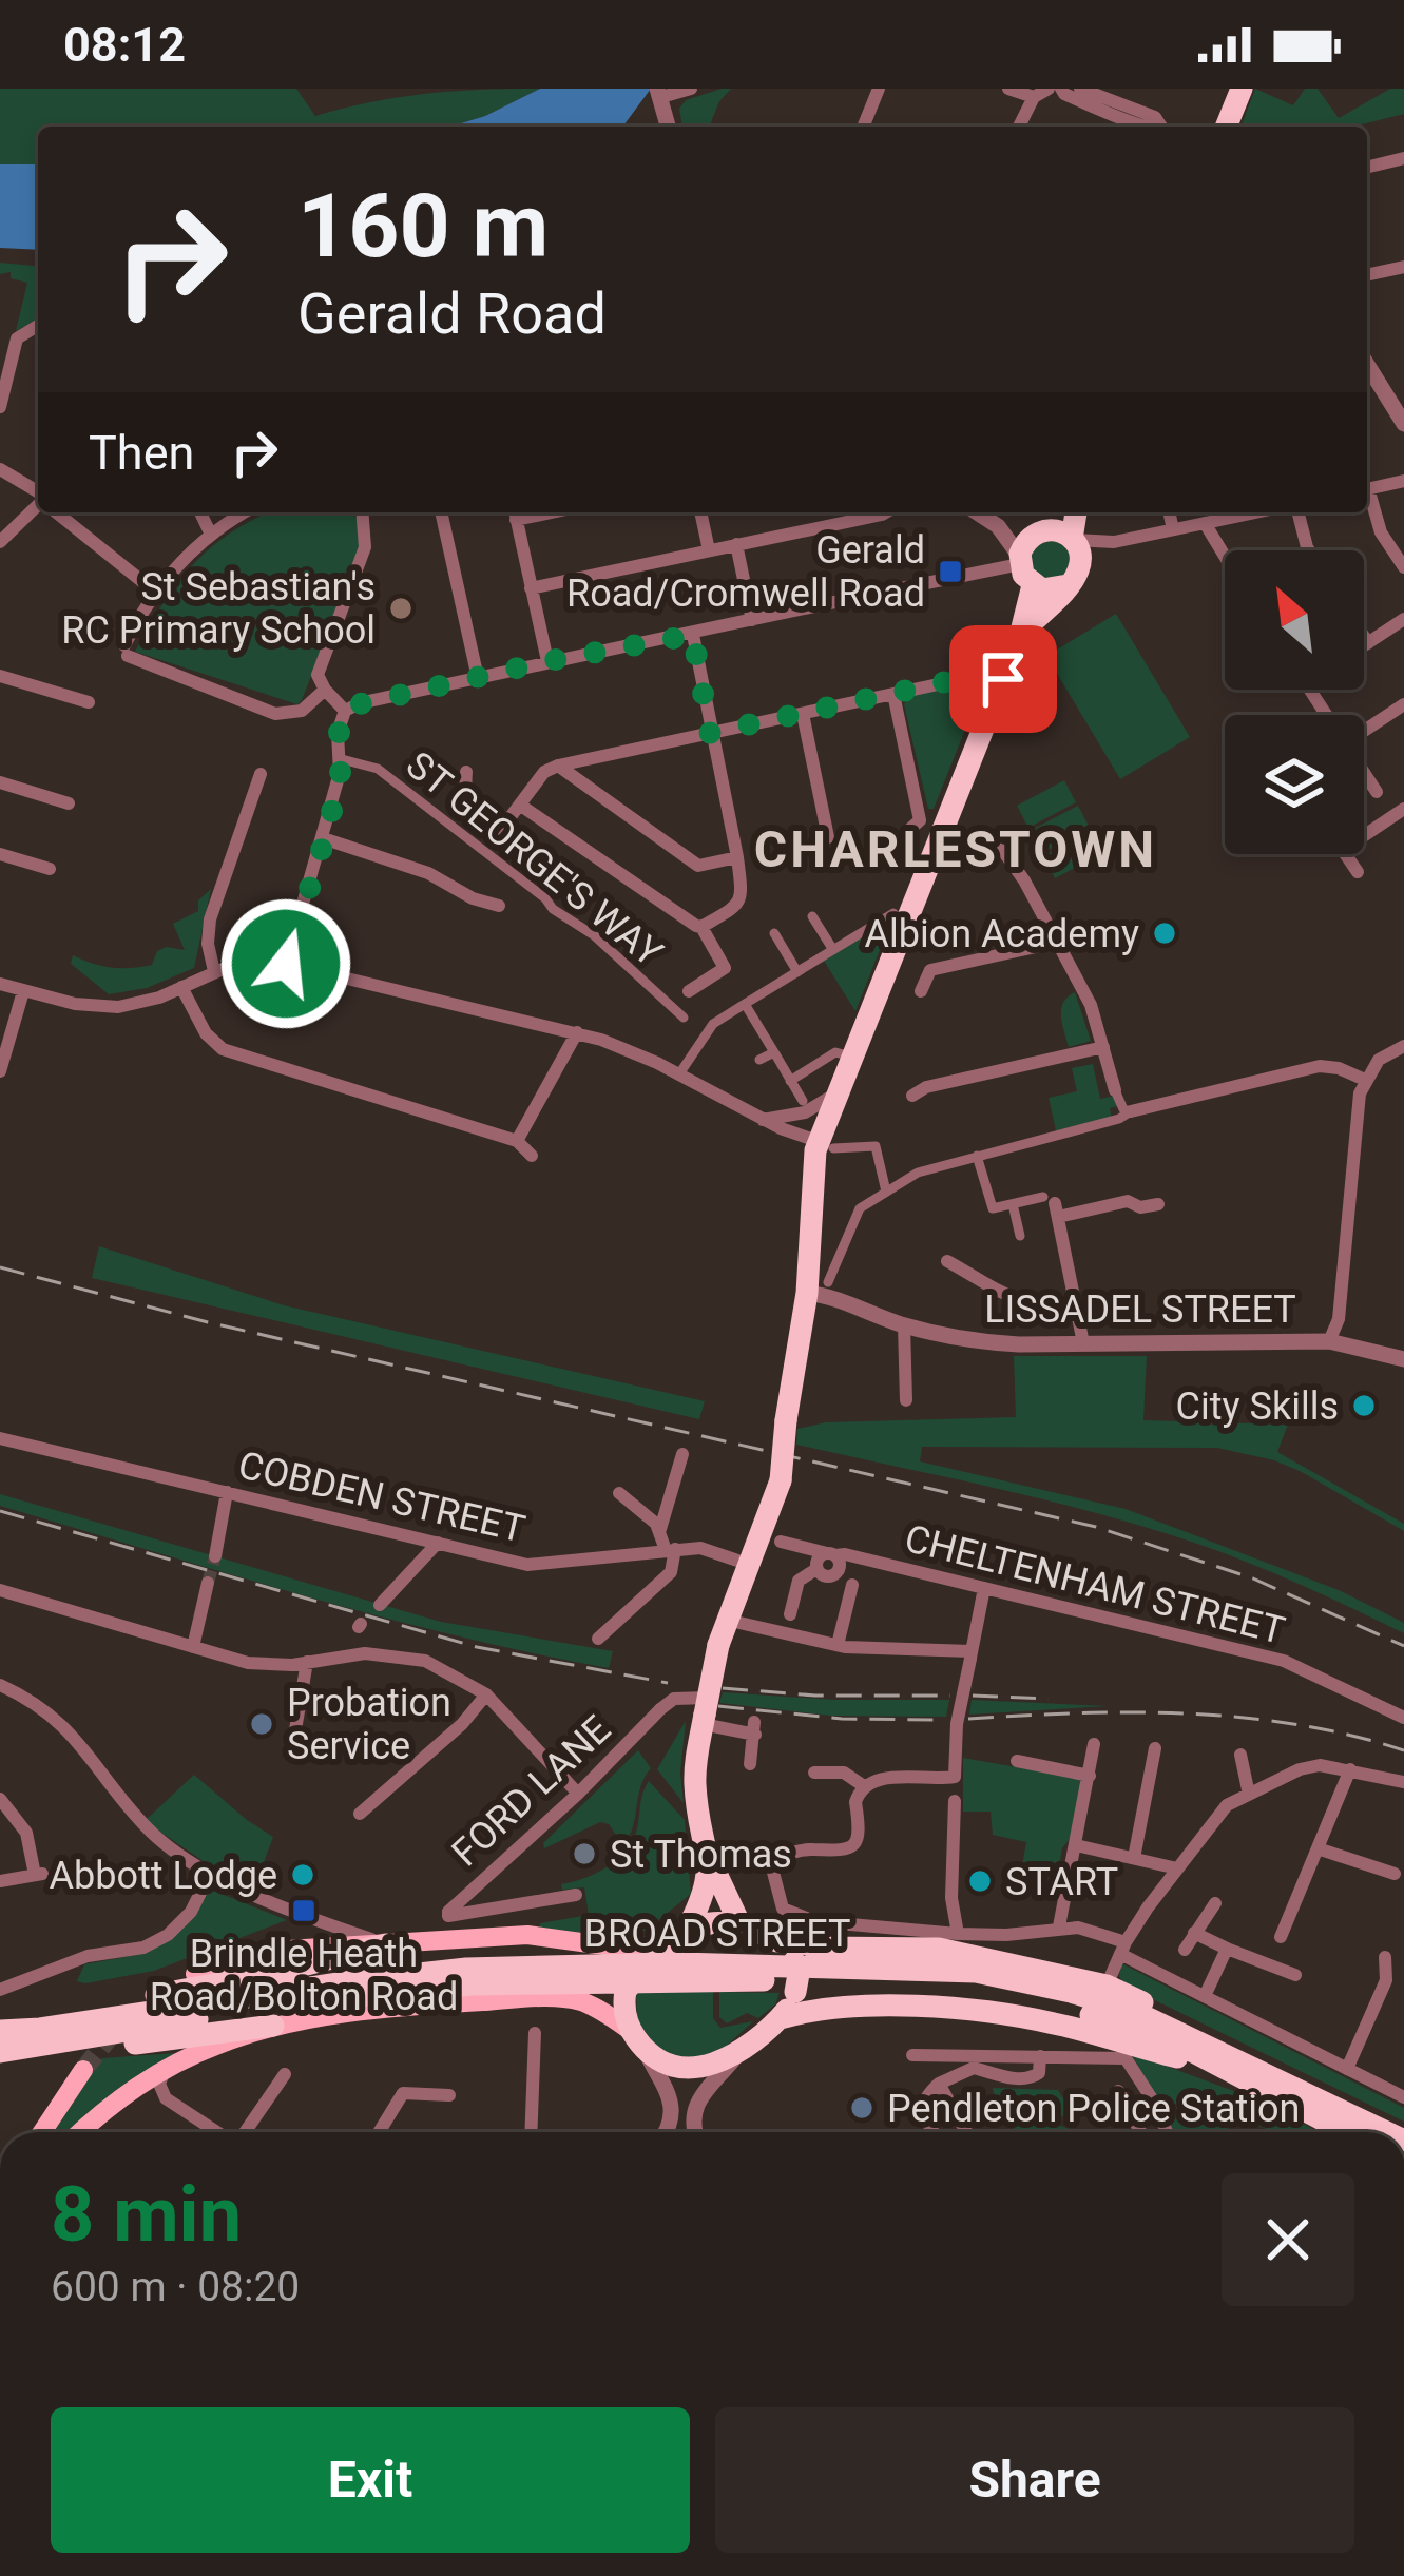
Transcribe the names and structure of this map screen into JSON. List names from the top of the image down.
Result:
{
  "streets": {
    "highway": ["BROAD STREET"],
    "street": [
      "ST GEORGE'S WAY",
      "LISSADEL STREET",
      "COBDEN STREET",
      "CHELTENHAM STREET",
      "FORD LANE"
    ]
  },
  "districts": ["CHARLESTOWN"],
  "places": {
    "transit": ["Gerald Road/Cromwell Road", "Brindle Heath Road/Bolton Road"],
    "other": [
      "St Sebastian's RC Primary School",
      "Albion Academy",
      "City Skills",
      "Probation Service",
      "St Thomas",
      "Abbott Lodge",
      "START",
      "Pendleton Police Station"
    ]
  },
  "north": "top left",
  "page": {
    "status": "08:12",
    "turn": ["160 m", "Gerald Road"],
    "then": "Then",
    "heading": ["8 min", "600 m · 08:20"],
    "buttons": ["Exit", "Share"]
  }
}
